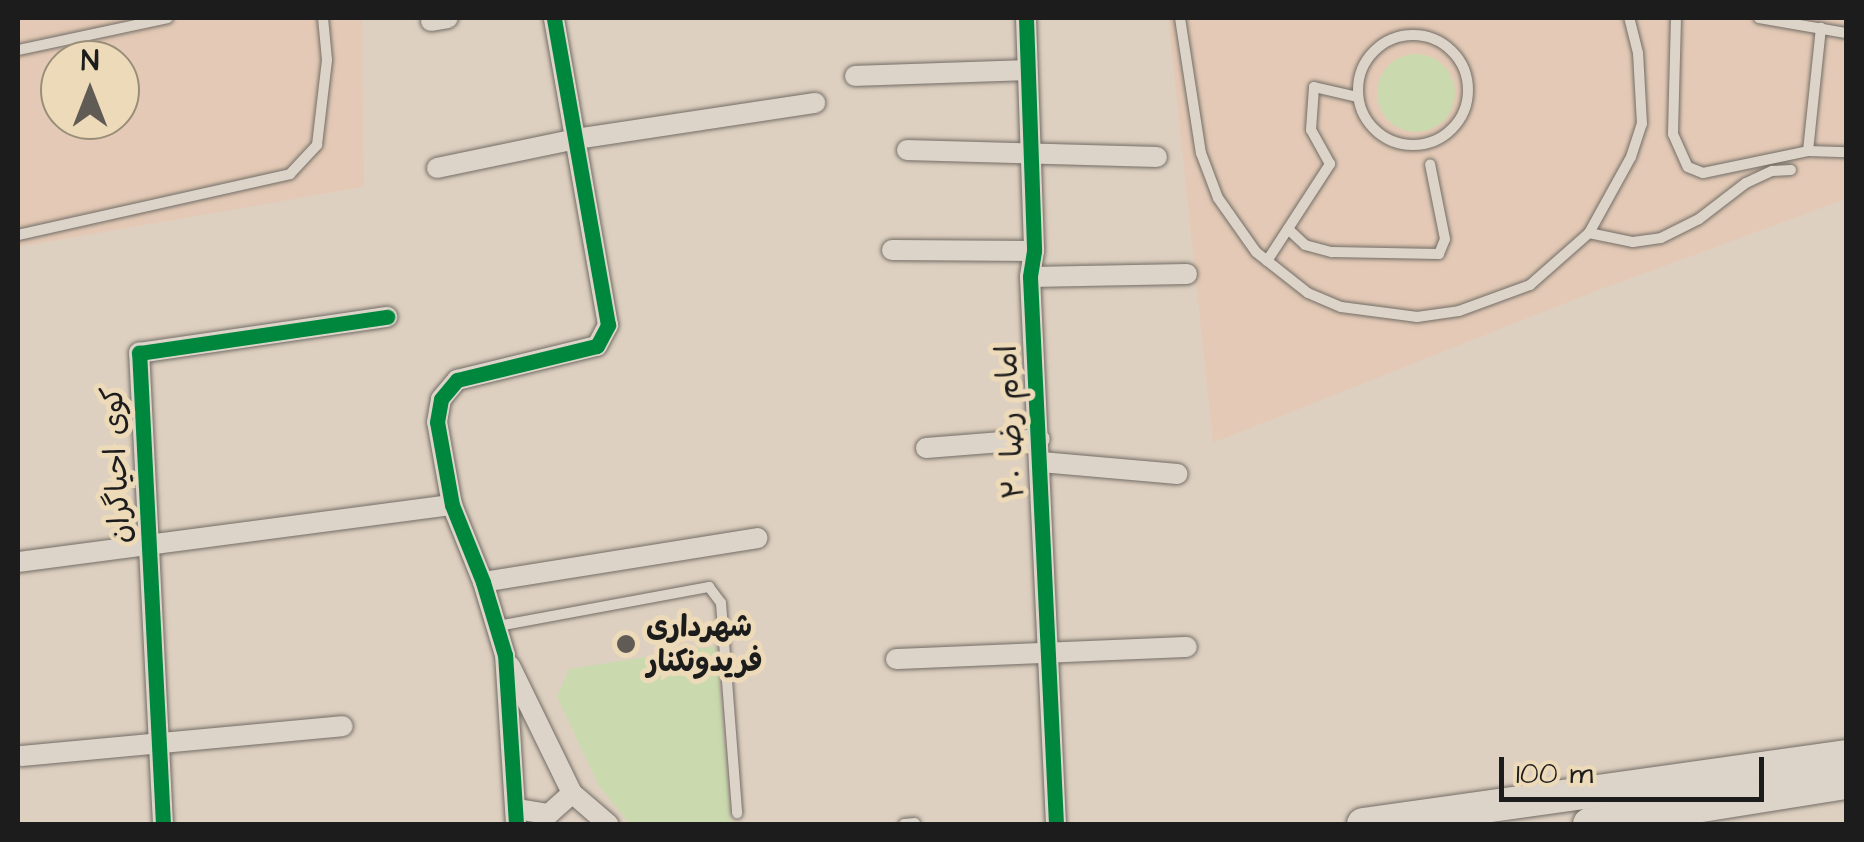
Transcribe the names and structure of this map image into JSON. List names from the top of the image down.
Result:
{
  "streets": {
    "street": ["امام رضا ۲۰", "کوی احیاگران"]
  },
  "places": ["شهرداری فریدونکنار"],
  "scale_bar": "100 m",
  "north": "top"
}
